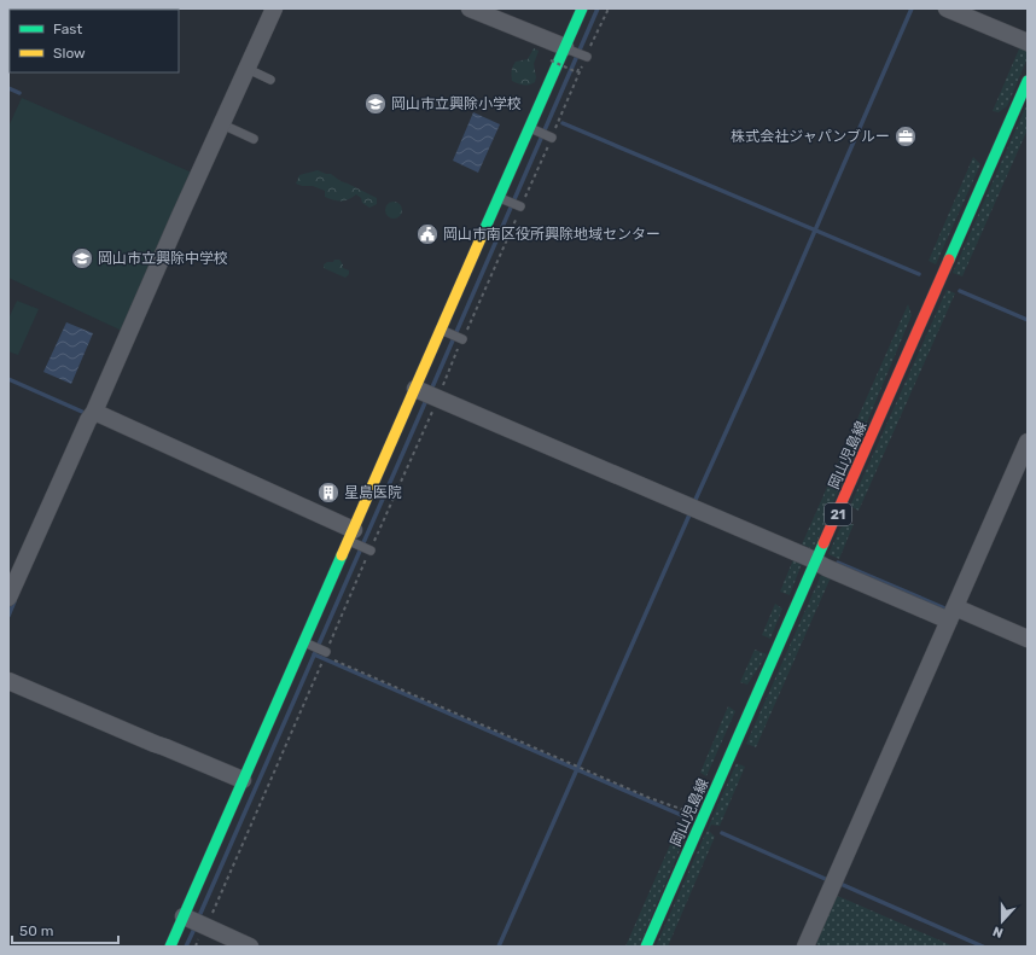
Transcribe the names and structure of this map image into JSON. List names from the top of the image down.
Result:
{
  "streets": {
    "street": ["岡山児島線", "21"]
  },
  "places": {
    "school or university": ["岡山市立興除小学校", "岡山市立興除中学校"],
    "office": ["株式会社ジャパンブルー"],
    "public building": ["岡山市南区役所興除地域センター"],
    "building": ["星島医院"]
  },
  "legend": ["Fast", "Slow"],
  "scale_bar": "50 m",
  "north": "bottom"
}
